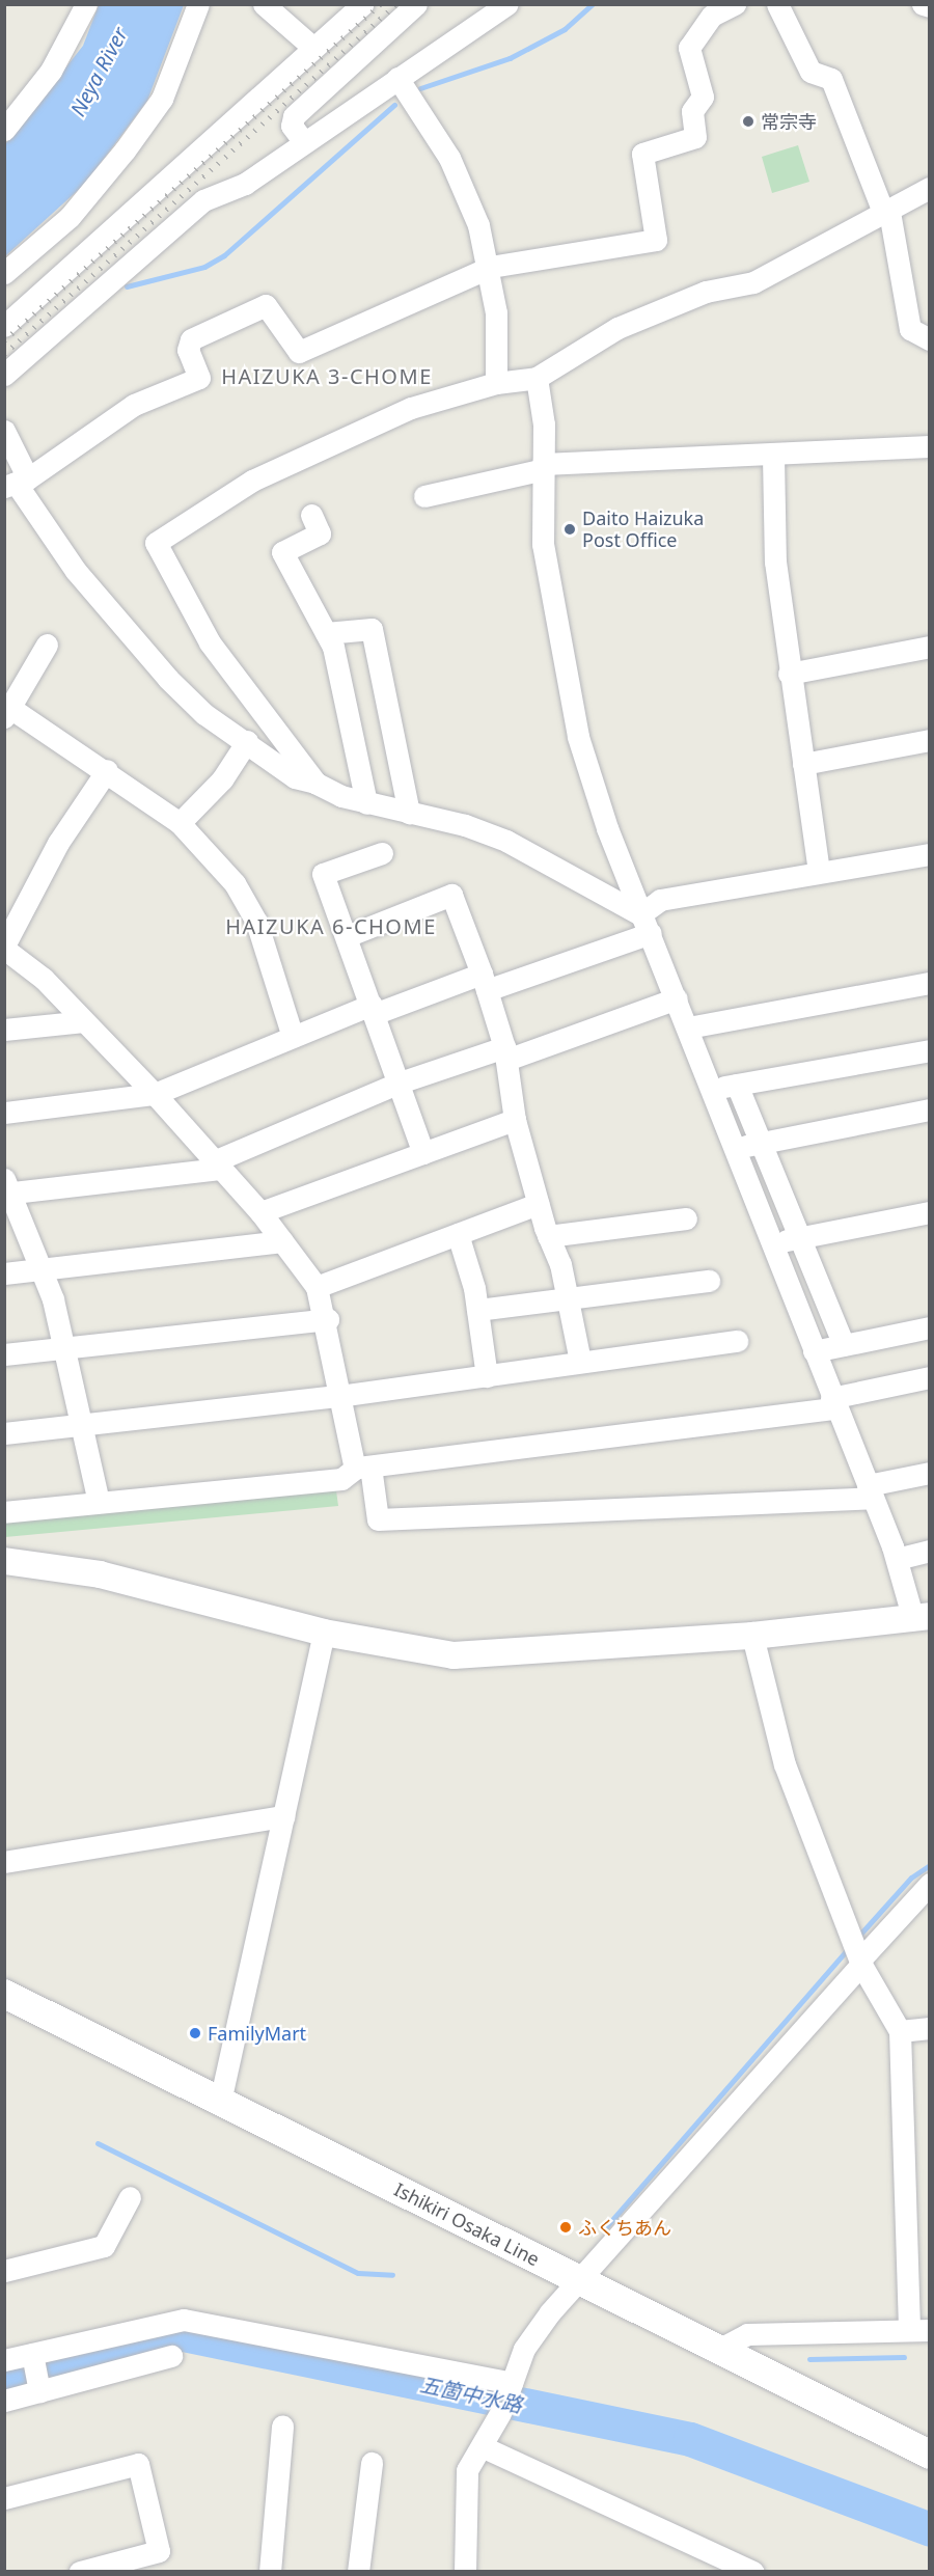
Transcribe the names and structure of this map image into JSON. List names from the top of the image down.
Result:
{
  "streets": {
    "main road": ["Ishikiri Osaka Line"]
  },
  "districts": ["HAIZUKA 3-CHOME", "HAIZUKA 6-CHOME"],
  "water": ["Neya River", "五箇中水路"],
  "places": [
    "常宗寺",
    "Daito Haizuka Post Office",
    "FamilyMart",
    "ふくちあん"
  ]
}
